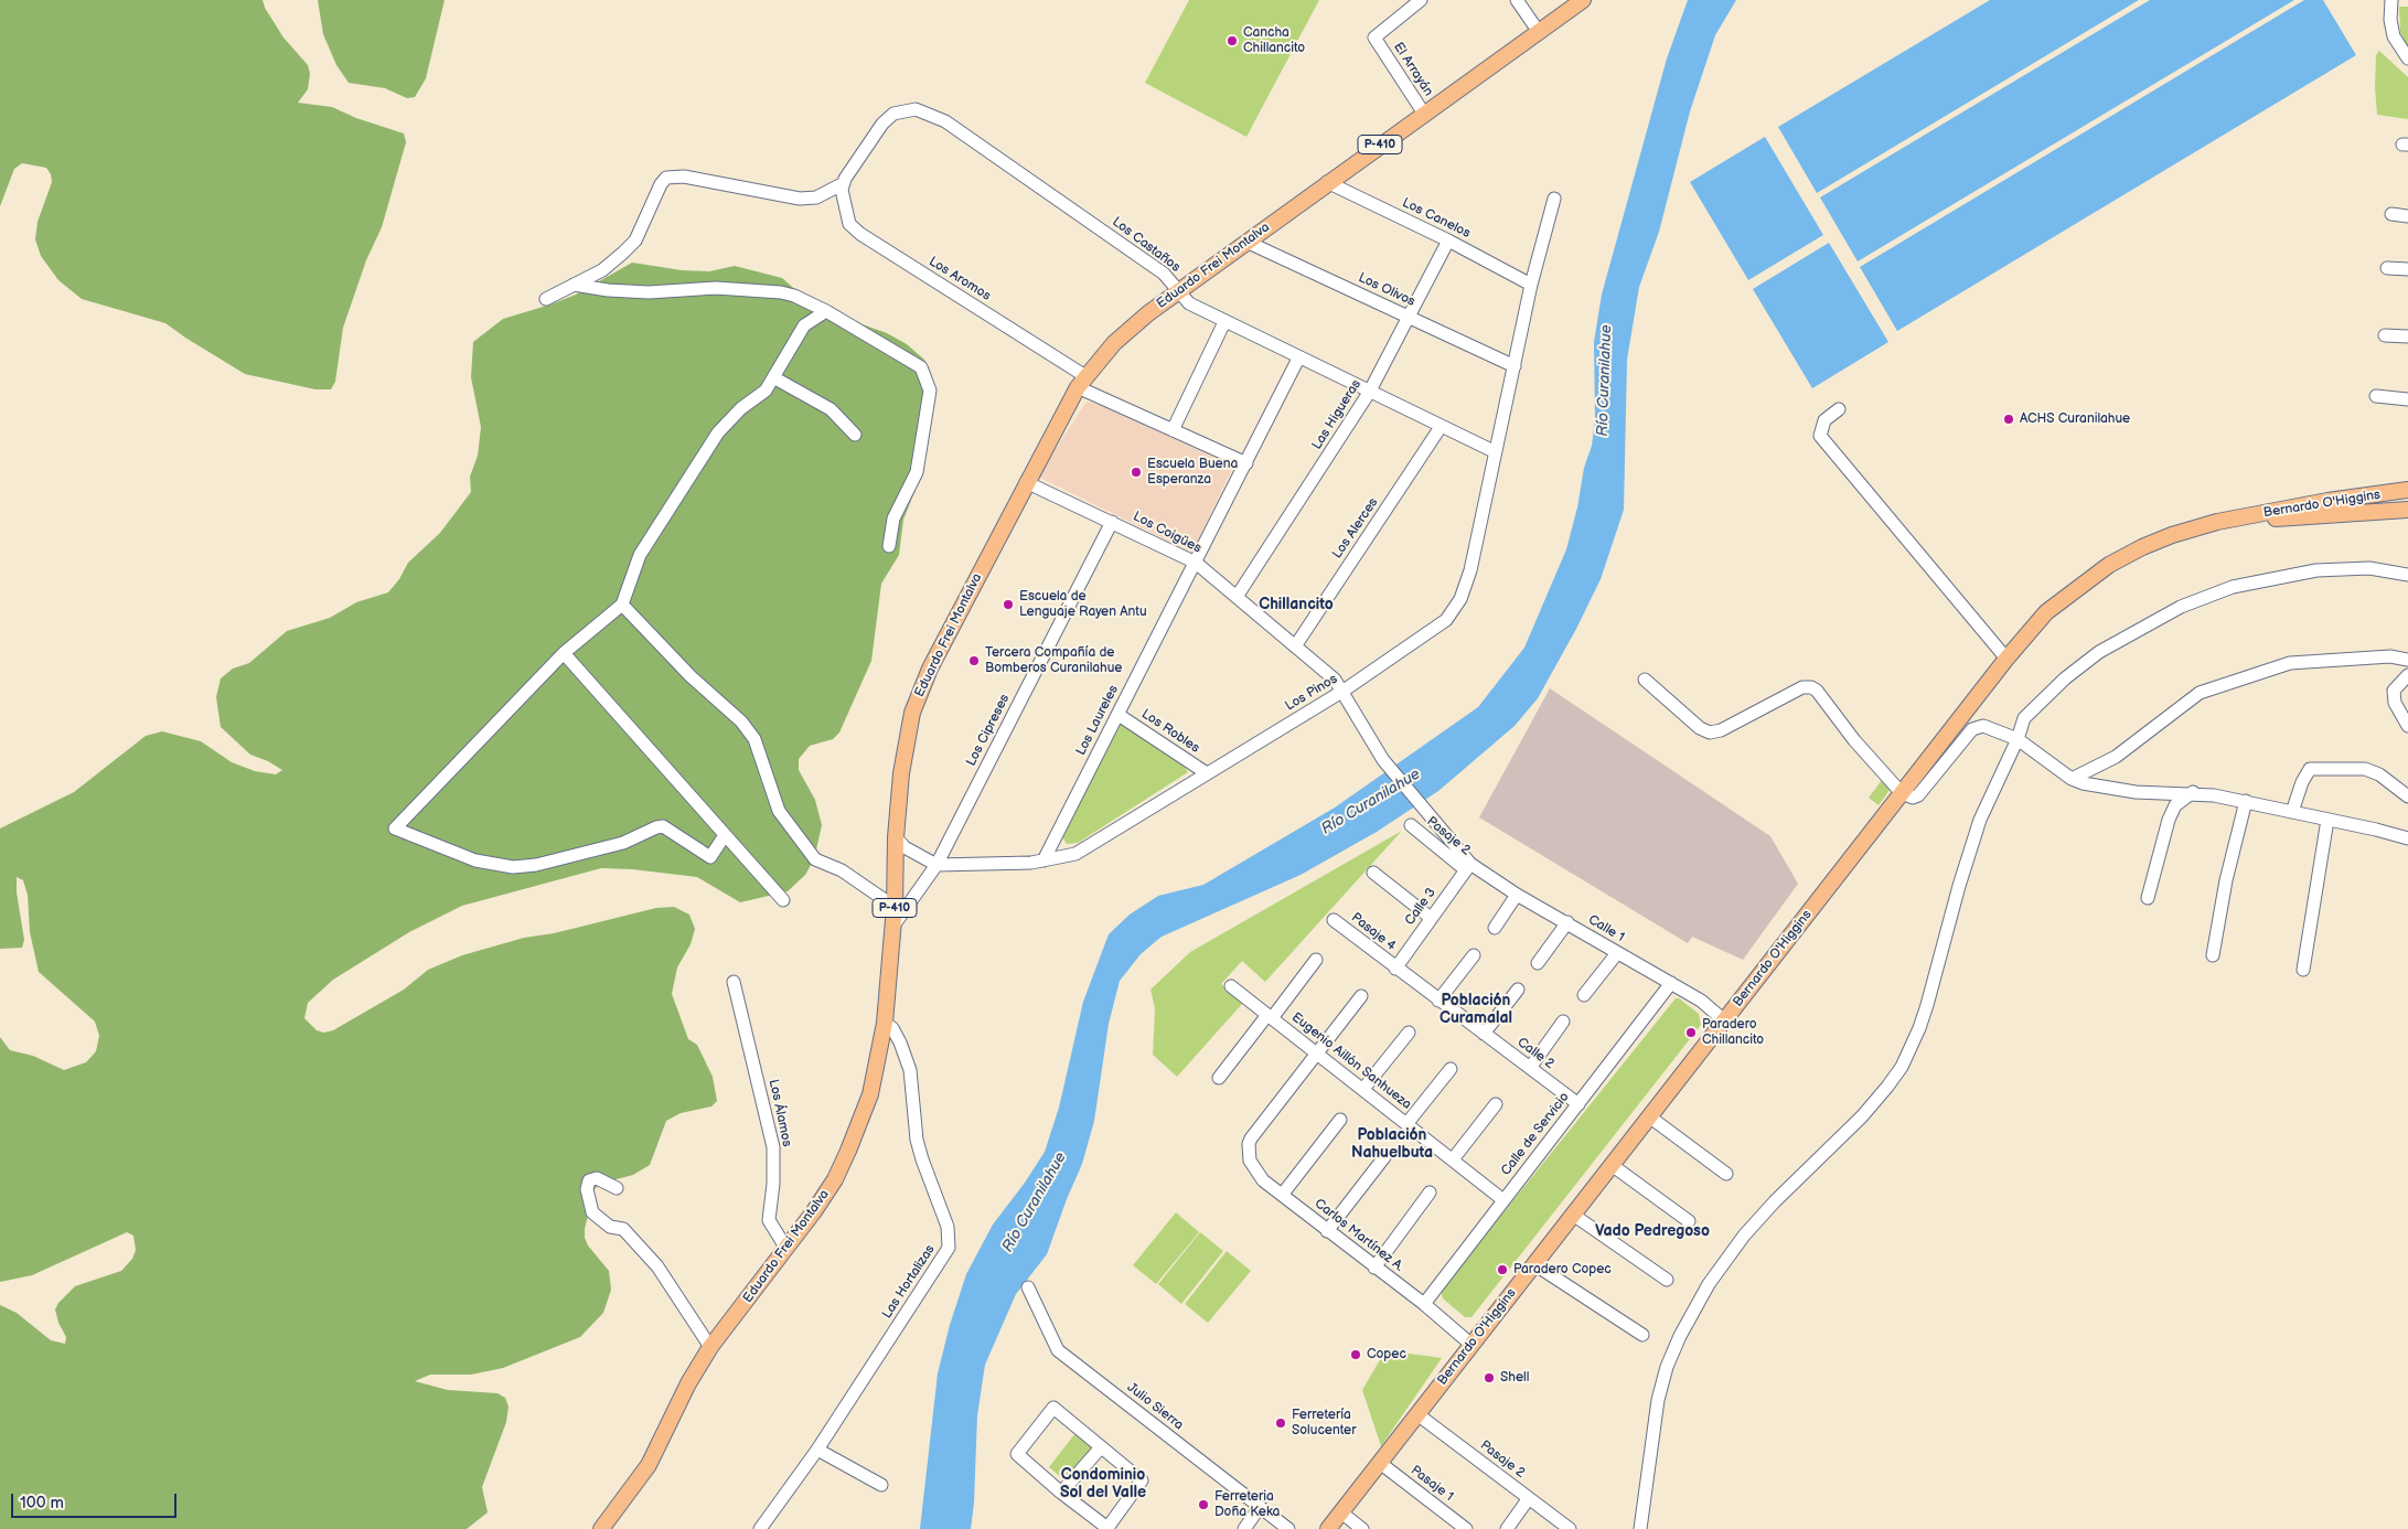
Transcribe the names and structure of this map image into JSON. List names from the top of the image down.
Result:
{
  "streets": {
    "main road": ["P-410", "Eduardo Frei Montalva", "Bernardo O'Higgins"],
    "street": [
      "El Arrayán",
      "Los Canelos",
      "Los Castaños",
      "Los Aromos",
      "Los Olivos",
      "Las Higueras",
      "Los Alerces",
      "Los Coigües",
      "Los Pinos",
      "Los Laureles",
      "Los Cipreses",
      "Los Robles",
      "Pasaje 2",
      "Calle 3",
      "Calle 1",
      "Pasaje 4",
      "Calle 2",
      "Eugenio Aillón Sanhueza",
      "Los Álamos",
      "Calle de Servicio",
      "Carlos Martínez A.",
      "Las Hortalizas",
      "Julio Sierra",
      "Pasaje 1"
    ]
  },
  "crossings": [
    ["El Arrayán", "Eduardo Frei Montalva"],
    ["Los Canelos", "Eduardo Frei Montalva"],
    ["Los Canelos", "Las Higueras"],
    ["Los Canelos", "Los Pinos"],
    ["Los Castaños", "Eduardo Frei Montalva"],
    ["Los Castaños", "Los Aromos"],
    ["Los Castaños", "Las Higueras"],
    ["Los Castaños", "Los Alerces"],
    ["Los Castaños", "Los Pinos"],
    ["Los Castaños", "Los Laureles"],
    ["Eduardo Frei Montalva", "Los Aromos"],
    ["Eduardo Frei Montalva", "Los Olivos"],
    ["Eduardo Frei Montalva", "Los Coigües"],
    ["Eduardo Frei Montalva", "Los Álamos"],
    ["Eduardo Frei Montalva", "Las Hortalizas"],
    ["Los Aromos", "Los Laureles"],
    ["Los Olivos", "Las Higueras"],
    ["Los Olivos", "Los Pinos"],
    ["Las Higueras", "Los Coigües"],
    ["Bernardo O'Higgins", "Pasaje 2"],
    ["Bernardo O'Higgins", "Calle 1"],
    ["Bernardo O'Higgins", "Carlos Martínez A."],
    ["Bernardo O'Higgins", "Pasaje 1"],
    ["Los Alerces", "Los Coigües"],
    ["Los Coigües", "Los Pinos"],
    ["Los Coigües", "Los Laureles"],
    ["Los Coigües", "Los Cipreses"],
    ["Los Coigües", "Pasaje 2"],
    ["Los Coigües", "Calle 3"],
    ["Los Coigües", "Calle 1"],
    ["Los Pinos", "Los Laureles"],
    ["Los Pinos", "Los Cipreses"],
    ["Los Pinos", "Los Robles"],
    ["Los Laureles", "Los Robles"],
    ["Pasaje 2", "Calle 3"],
    ["Pasaje 2", "Calle 1"],
    ["Calle 3", "Calle 1"],
    ["Calle 3", "Pasaje 4"],
    ["Calle 3", "Calle 2"],
    ["Calle 1", "Calle de Servicio"],
    ["Pasaje 4", "Calle 2"],
    ["Calle 2", "Calle de Servicio"],
    ["Eugenio Aillón Sanhueza", "Calle de Servicio"],
    ["Eugenio Aillón Sanhueza", "Carlos Martínez A."],
    ["Calle de Servicio", "Carlos Martínez A."]
  ],
  "districts": [
    "Chillancito",
    "Población Curamalal",
    "Población Nahuelbuta",
    "Vado Pedregoso",
    "Condominio Sol del Valle"
  ],
  "water": ["Río Curanilahue"],
  "places": [
    "Cancha Chillancito",
    "ACHS Curanilahue",
    "Escuela Buena Esperanza",
    "Escuela de Lenguaje Rayen Antu",
    "Tercera Compañía de Bomberos Curanilahue",
    "Paradero Chillancito",
    "Paradero Copec",
    "Copec",
    "Shell",
    "Ferretería Solucenter",
    "Ferreteria Doña Keka"
  ],
  "scale_bar": "100 m"
}
